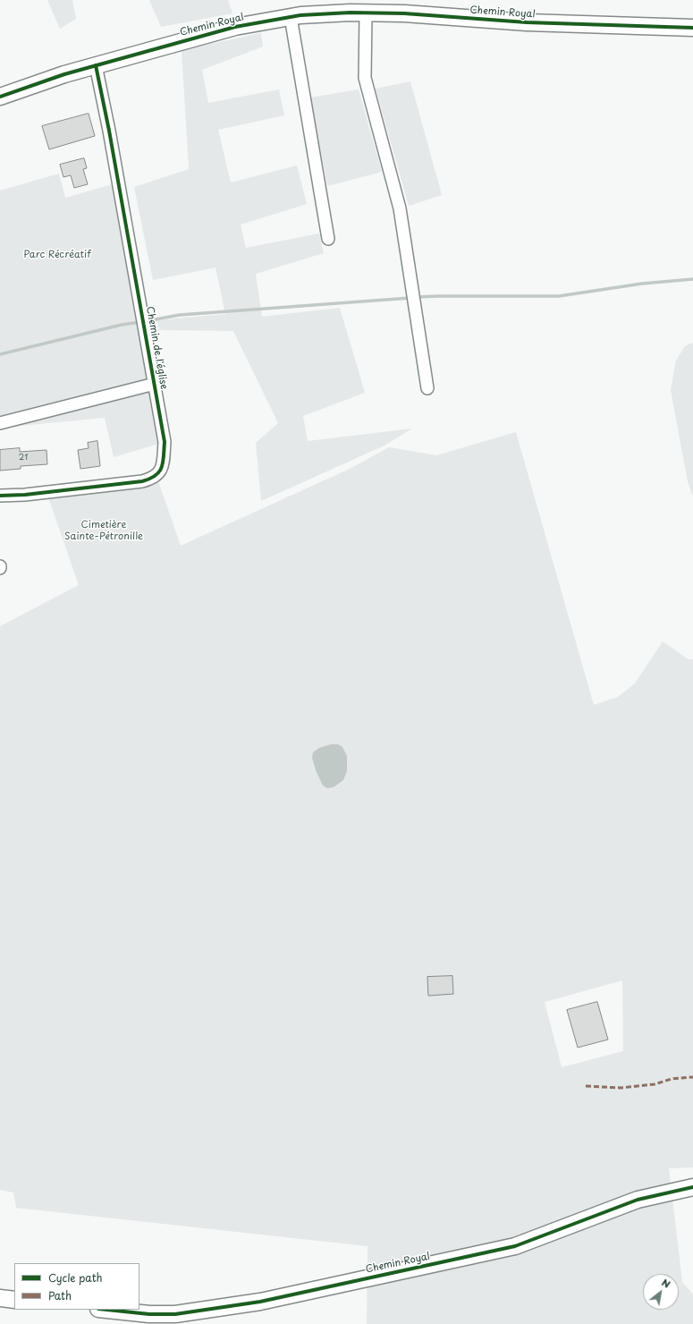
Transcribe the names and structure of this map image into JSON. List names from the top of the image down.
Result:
{
  "streets": {
    "main road": ["Chemin Royal"],
    "street": ["Chemin de l'église"]
  },
  "crossings": [
    ["Chemin Royal", "Chemin de l'église"]
  ],
  "parks": ["Parc Récréatif", "Cimetière Sainte-Pétronille"],
  "house_numbers": ["21"],
  "legend": ["Cycle path", "Path"],
  "north": "top right"
}
